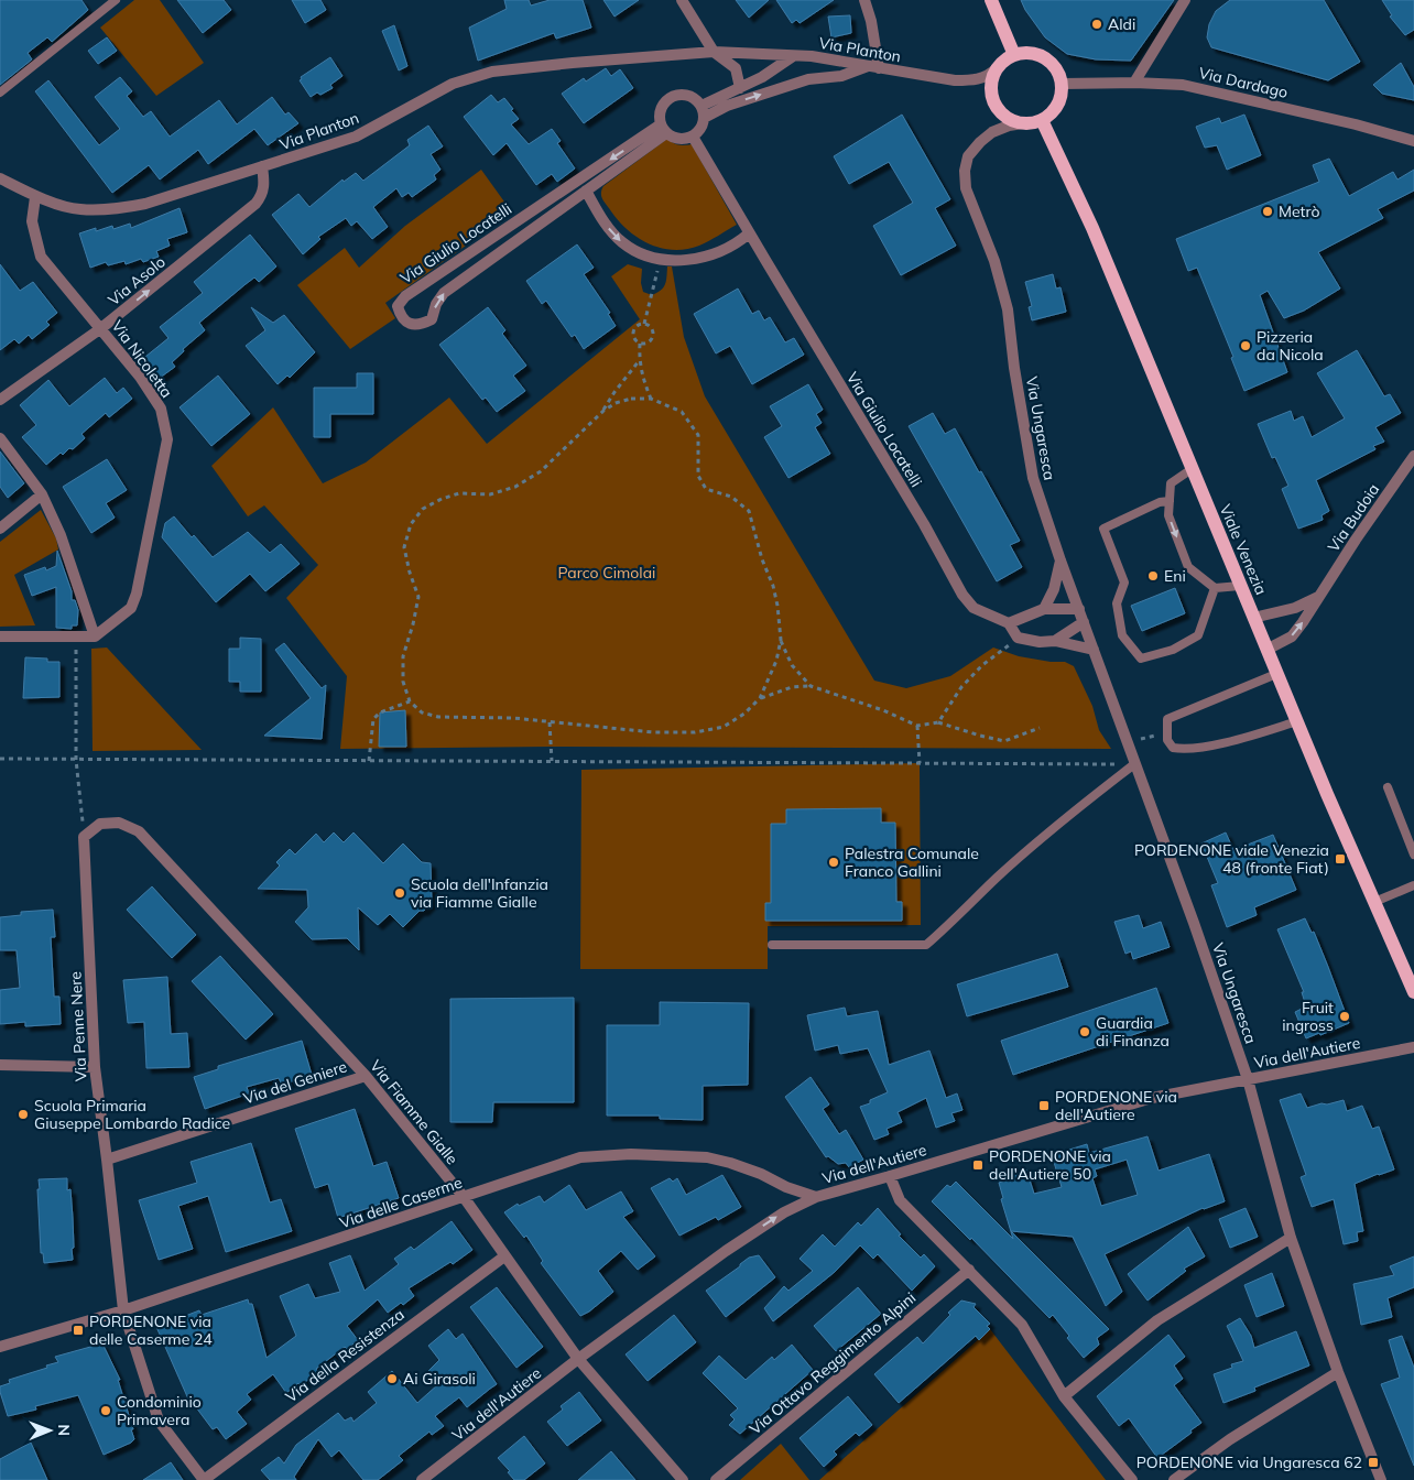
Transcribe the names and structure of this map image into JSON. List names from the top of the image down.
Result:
{
  "streets": {
    "main road": ["Viale Venezia"],
    "street": [
      "Via Planton",
      "Via Dardago",
      "Via Giulio Locatelli",
      "Via Asolo",
      "Via Nicoletta",
      "Via Ungaresca",
      "Via Budoia",
      "Via Penne Nere",
      "Via dell'Autiere",
      "Via del Geniere",
      "Via Fiamme Gialle",
      "Via delle Caserme",
      "Via della Resistenza",
      "Via Ottavo Reggimento Alpini"
    ]
  },
  "crossings": [
    ["Via Planton", "Via Dardago"],
    ["Via Planton", "Via Asolo"],
    ["Via Planton", "Via Nicoletta"],
    ["Via Planton", "Via Ungaresca"],
    ["Via Planton", "Viale Venezia"],
    ["Via Dardago", "Via Ungaresca"],
    ["Via Dardago", "Viale Venezia"],
    ["Via Asolo", "Via Nicoletta"],
    ["Via Ungaresca", "Viale Venezia"],
    ["Via Ungaresca", "Via dell'Autiere"],
    ["Via Budoia", "Viale Venezia"],
    ["Via Penne Nere", "Via del Geniere"],
    ["Via Penne Nere", "Via Fiamme Gialle"],
    ["Via Penne Nere", "Via delle Caserme"],
    ["Via Penne Nere", "Via della Resistenza"],
    ["Via dell'Autiere", "Via Fiamme Gialle"],
    ["Via dell'Autiere", "Via delle Caserme"],
    ["Via del Geniere", "Via Fiamme Gialle"],
    ["Via Fiamme Gialle", "Via delle Caserme"],
    ["Via Fiamme Gialle", "Via della Resistenza"]
  ],
  "one_way": ["Via Asolo"],
  "parks": ["Parco Cimolai"],
  "places": {
    "other": [
      "Aldi",
      "Metrò",
      "Pizzeria da Nicola",
      "Eni",
      "Palestra Comunale Franco Gallini",
      "Scuola dell'Infanzia via Fiamme Gialle",
      "Fruit ingross",
      "Guardia di Finanza",
      "Scuola Primaria Giuseppe Lombardo Radice",
      "Ai Girasoli",
      "Condominio Primavera"
    ],
    "transit": [
      "PORDENONE viale Venezia 48 (fronte Fiat)",
      "PORDENONE via dell'Autiere",
      "PORDENONE via dell'Autiere 50",
      "PORDENONE via delle Caserme 24",
      "PORDENONE via Ungaresca 62"
    ]
  },
  "north": "right"
}
